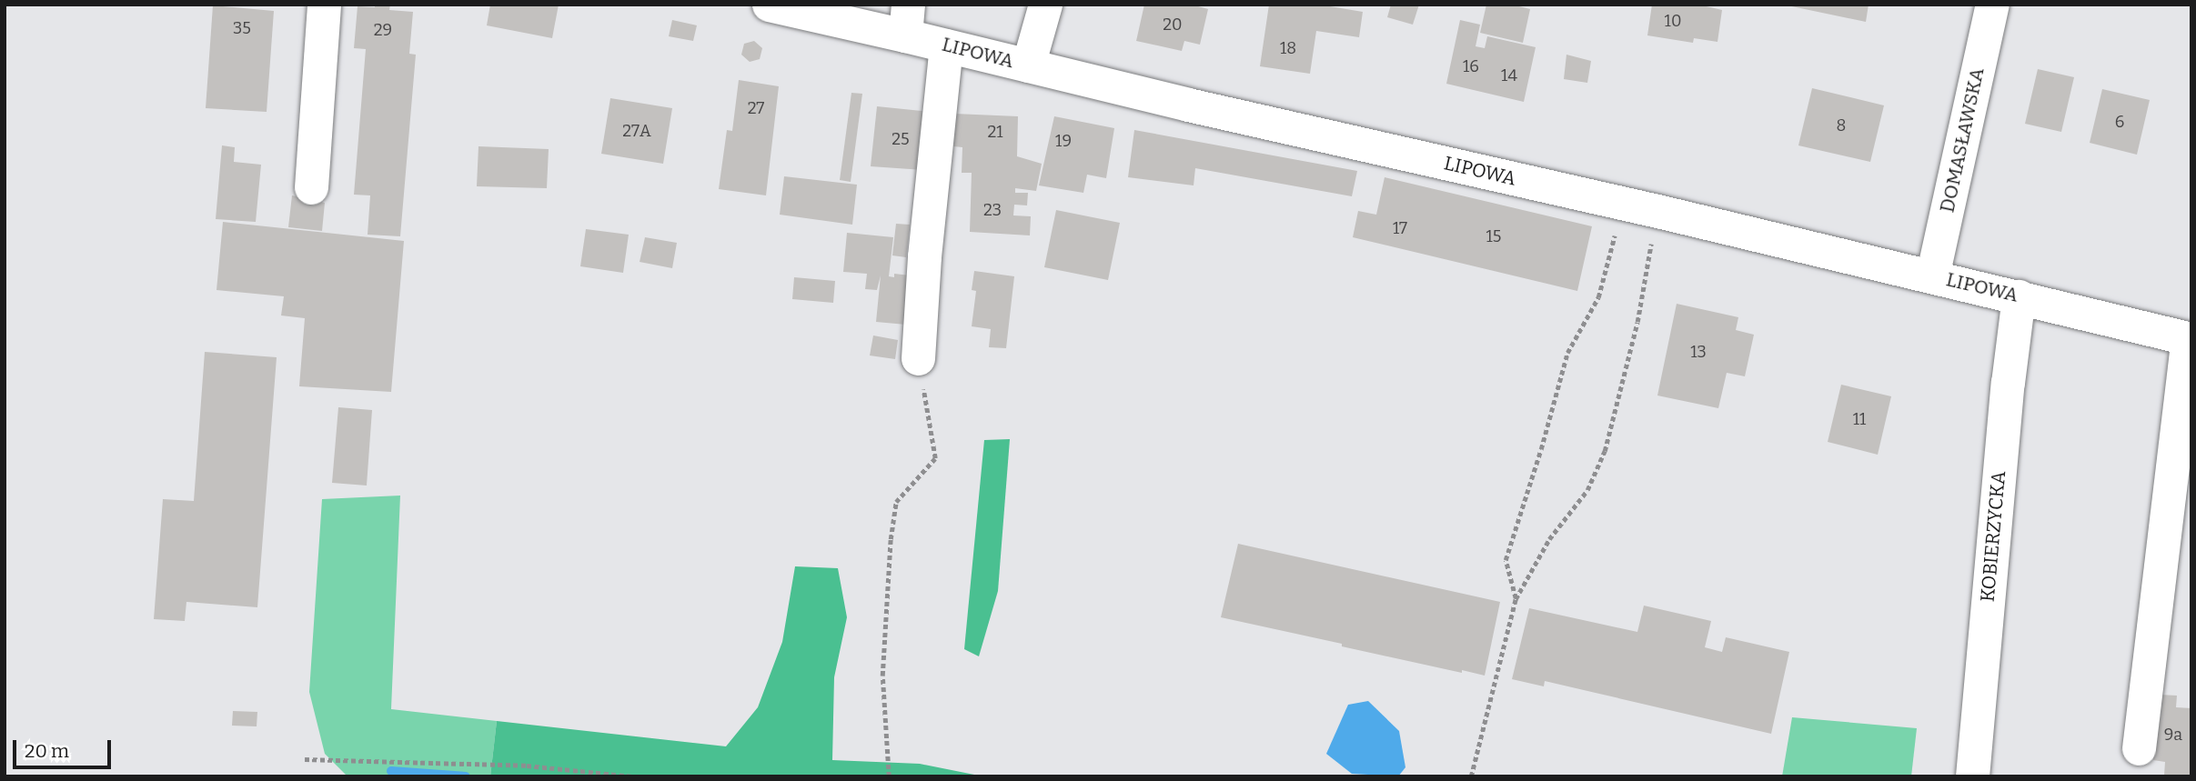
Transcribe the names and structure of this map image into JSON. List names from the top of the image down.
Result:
{
  "streets": {
    "street": ["LIPOWA", "DOMASŁAWSKA", "KOBIERZYCKA"]
  },
  "crossings": [
    ["LIPOWA", "DOMASŁAWSKA"],
    ["LIPOWA", "KOBIERZYCKA"]
  ],
  "house_numbers": [
    "10",
    "20",
    "35",
    "29",
    "18",
    "16",
    "14",
    "27",
    "6",
    "8",
    "27A",
    "21",
    "25",
    "19",
    "23",
    "17",
    "15",
    "13",
    "11",
    "9a"
  ],
  "scale_bar": "20 m"
}
